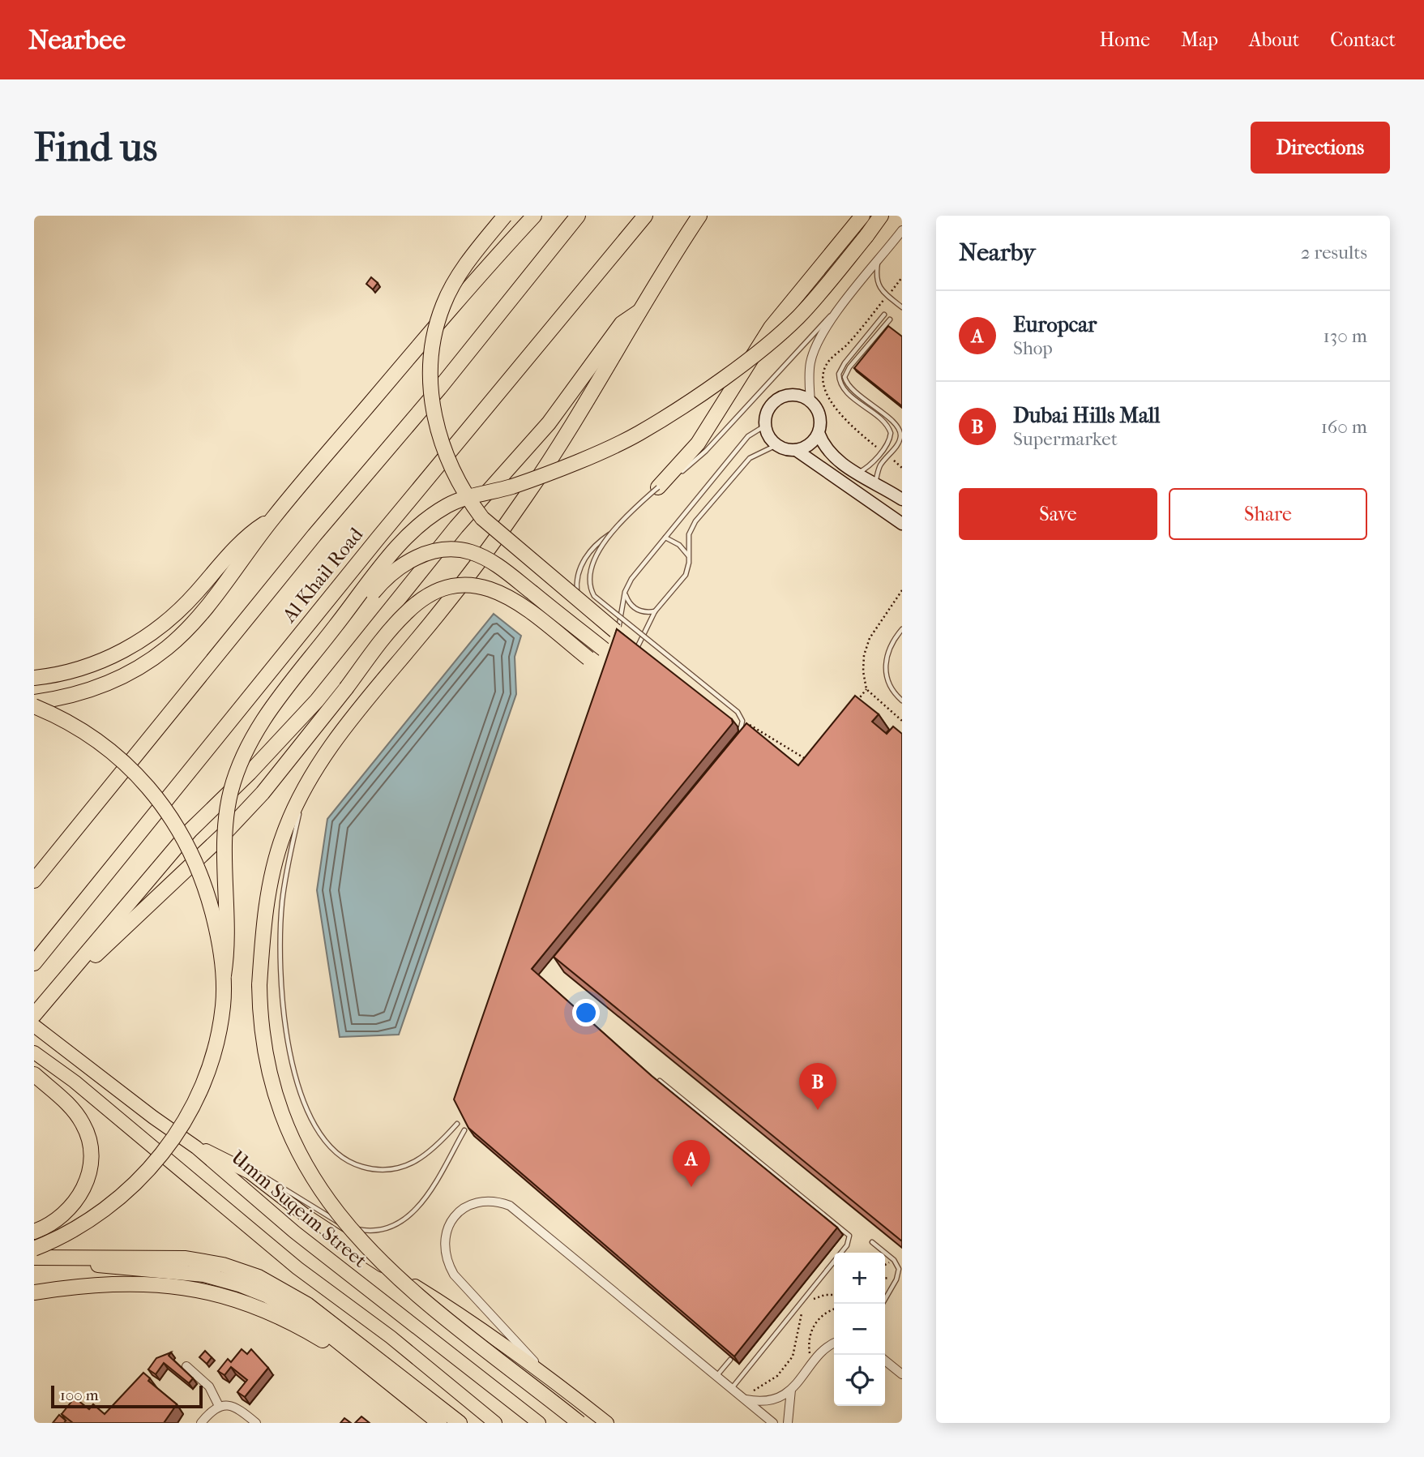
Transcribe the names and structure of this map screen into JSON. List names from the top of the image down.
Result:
{
  "streets": {
    "highway": ["Al Khail Road"],
    "main road": ["Umm Suqeim Street"]
  },
  "scale_bar": "100 m",
  "page": {
    "header": "Nearbee",
    "nav": [
      "Home",
      "Map",
      "About",
      "Contact"
    ],
    "buttons": [
      "Directions",
      ["Save", "Share"]
    ],
    "title": "Find us",
    "heading": ["Nearby", "2 results"],
    "list": [
      {
        "mark": "A",
        "name": "Europcar",
        "note": "Shop",
        "value": "130 m"
      },
      {
        "mark": "B",
        "name": "Dubai Hills Mall",
        "note": "Supermarket",
        "value": "160 m"
      }
    ],
    "pins": ["B", "A"],
    "map_buttons": ["+", "−"],
    "scale": "100 m"
  }
}
